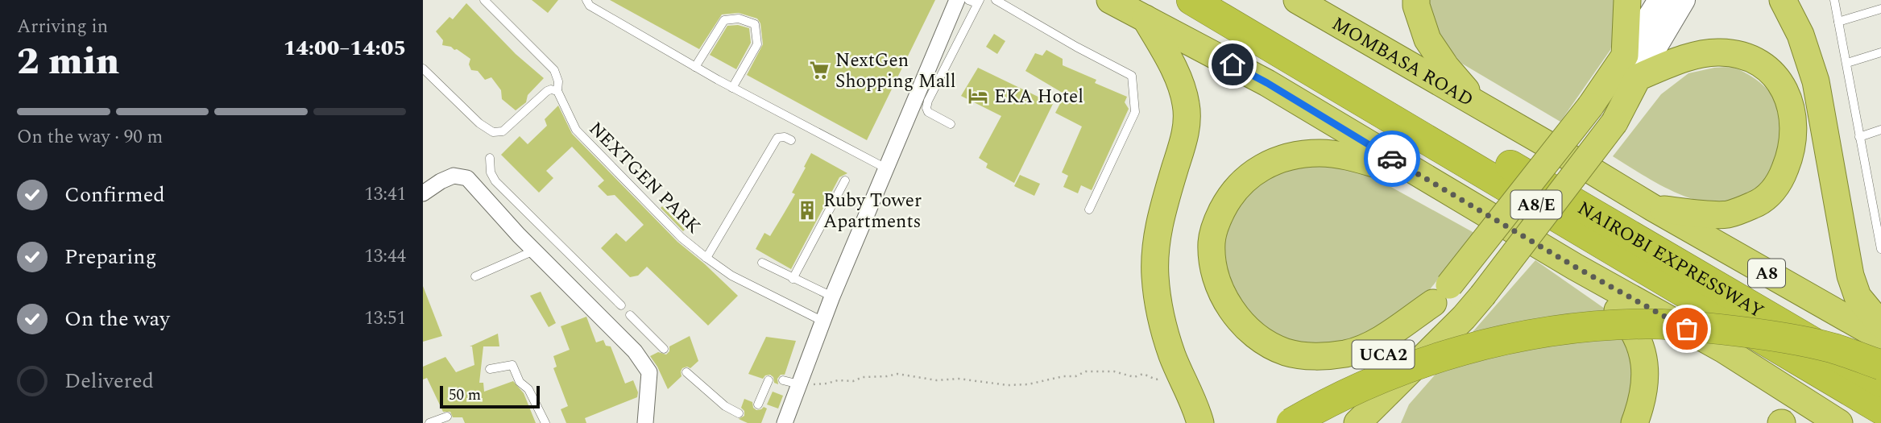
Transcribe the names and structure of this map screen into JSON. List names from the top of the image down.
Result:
{
  "streets": {
    "highway": [
      "MOMBASA ROAD",
      "A8/E",
      "NAIROBI EXPRESSWAY",
      "A8",
      "UCA2"
    ],
    "lane": ["NEXTGEN PARK"]
  },
  "crossings": [
    ["MOMBASA ROAD", "A8"]
  ],
  "places": {
    "supermarket": ["NextGen Shopping Mall"],
    "hotel": ["EKA Hotel"],
    "building": ["Ruby Tower Apartments"]
  },
  "scale_bar": "50 m",
  "page": {
    "heading": ["2 min", "Arriving in", "14:00–14:05"],
    "bar": "On the way · 90 m",
    "list": [
      ["Confirmed", "13:41"],
      ["Preparing", "13:44"],
      ["On the way", "13:51"],
      "Delivered"
    ],
    "scale": "50 m"
  }
}
